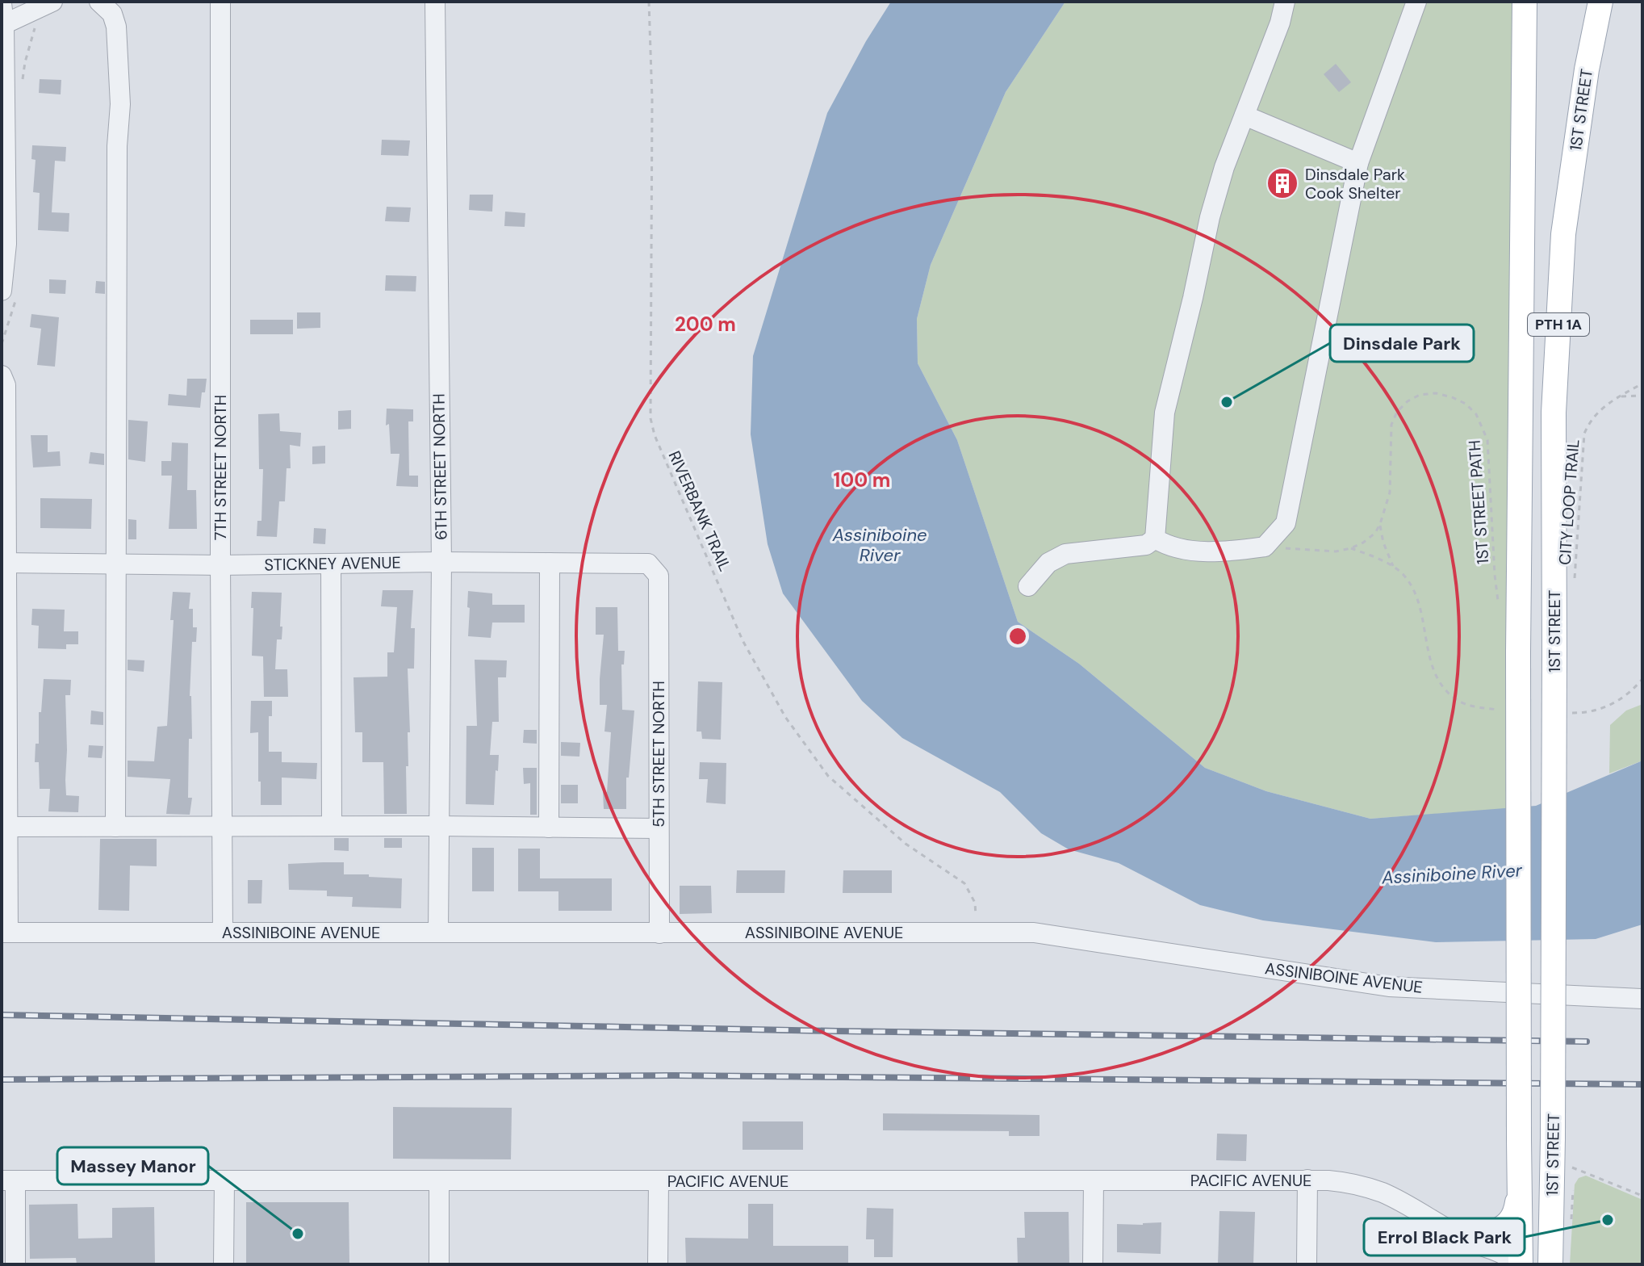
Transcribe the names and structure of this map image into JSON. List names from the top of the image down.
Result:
{
  "streets": {
    "main road": ["1ST STREET", "PTH 1A"],
    "street": [
      "6TH STREET NORTH",
      "7TH STREET NORTH",
      "STICKNEY AVENUE",
      "5TH STREET NORTH",
      "ASSINIBOINE AVENUE",
      "PACIFIC AVENUE"
    ],
    "path": ["1ST STREET PATH", "CITY LOOP TRAIL", "RIVERBANK TRAIL"]
  },
  "crossings": [
    ["1ST STREET", "PACIFIC AVENUE"],
    ["6TH STREET NORTH", "STICKNEY AVENUE"],
    ["6TH STREET NORTH", "ASSINIBOINE AVENUE"],
    ["7TH STREET NORTH", "STICKNEY AVENUE"],
    ["7TH STREET NORTH", "ASSINIBOINE AVENUE"],
    ["RIVERBANK TRAIL", "ASSINIBOINE AVENUE"],
    ["STICKNEY AVENUE", "5TH STREET NORTH"],
    ["5TH STREET NORTH", "ASSINIBOINE AVENUE"]
  ],
  "water": ["Assiniboine River"],
  "places": {
    "building": ["Dinsdale Park Cook Shelter"],
    "other": ["Dinsdale Park", "Errol Black Park", "Massey Manor"]
  },
  "rings": ["200 m", "100 m"]
}
